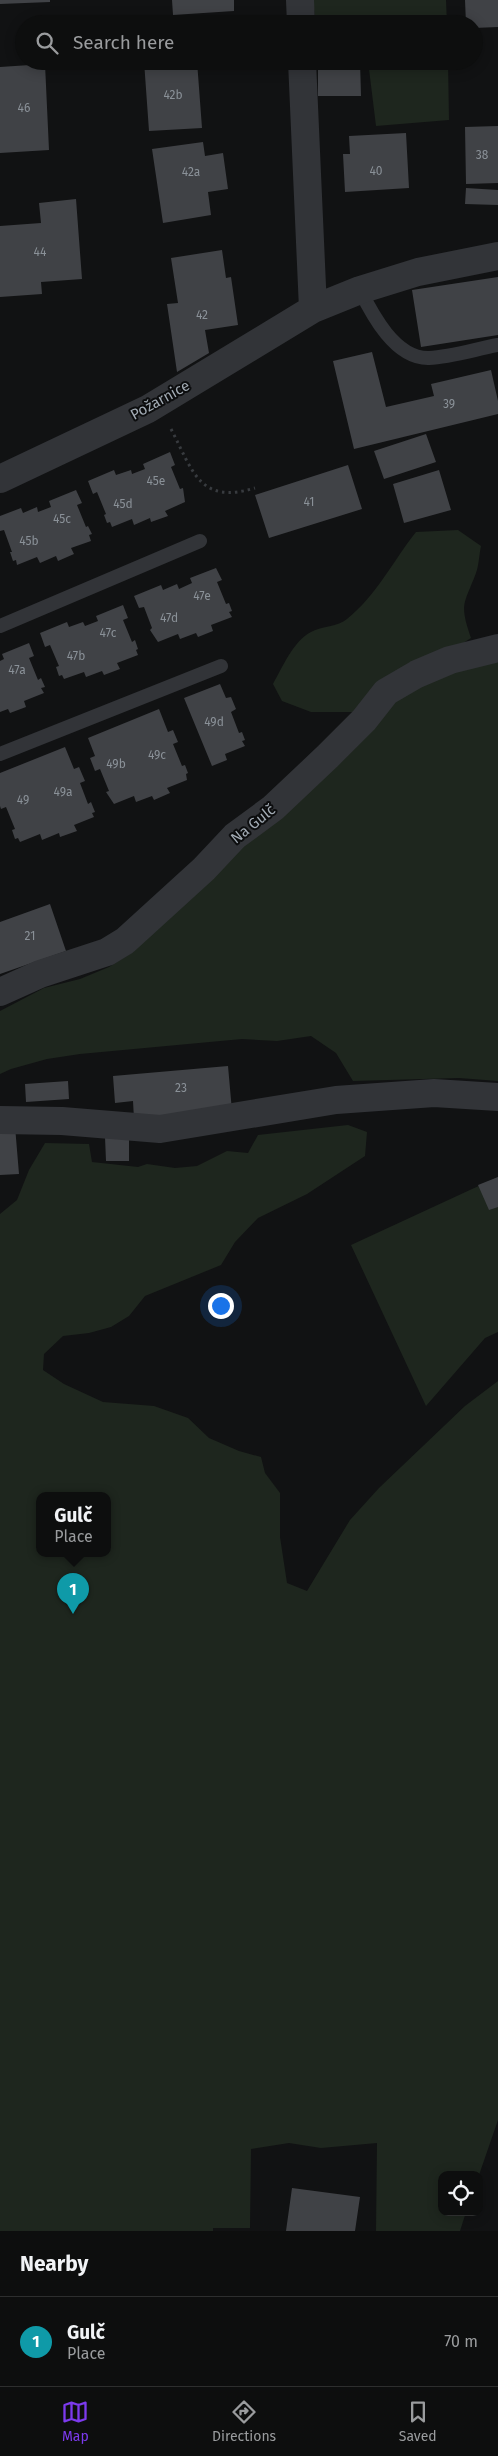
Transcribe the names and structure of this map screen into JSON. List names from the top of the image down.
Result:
{
  "streets": {
    "street": ["Požarnice", "Na Gulč"]
  },
  "house_numbers": [
    "42b",
    "46",
    "38",
    "40",
    "42a",
    "44",
    "42",
    "39",
    "45e",
    "41",
    "45d",
    "45c",
    "45b",
    "47e",
    "47d",
    "47c",
    "47b",
    "47a",
    "49d",
    "49c",
    "49b",
    "49a",
    "49",
    "21",
    "23"
  ],
  "page": {
    "search": "Search here",
    "popup": ["Gulč", "Place"],
    "pins": "1",
    "heading": "Nearby",
    "list": [
      {
        "mark": "1",
        "name": "Gulč",
        "note": "Place",
        "value": "70 m"
      }
    ],
    "nav": ["Map", "Directions", "Saved"]
  }
}
